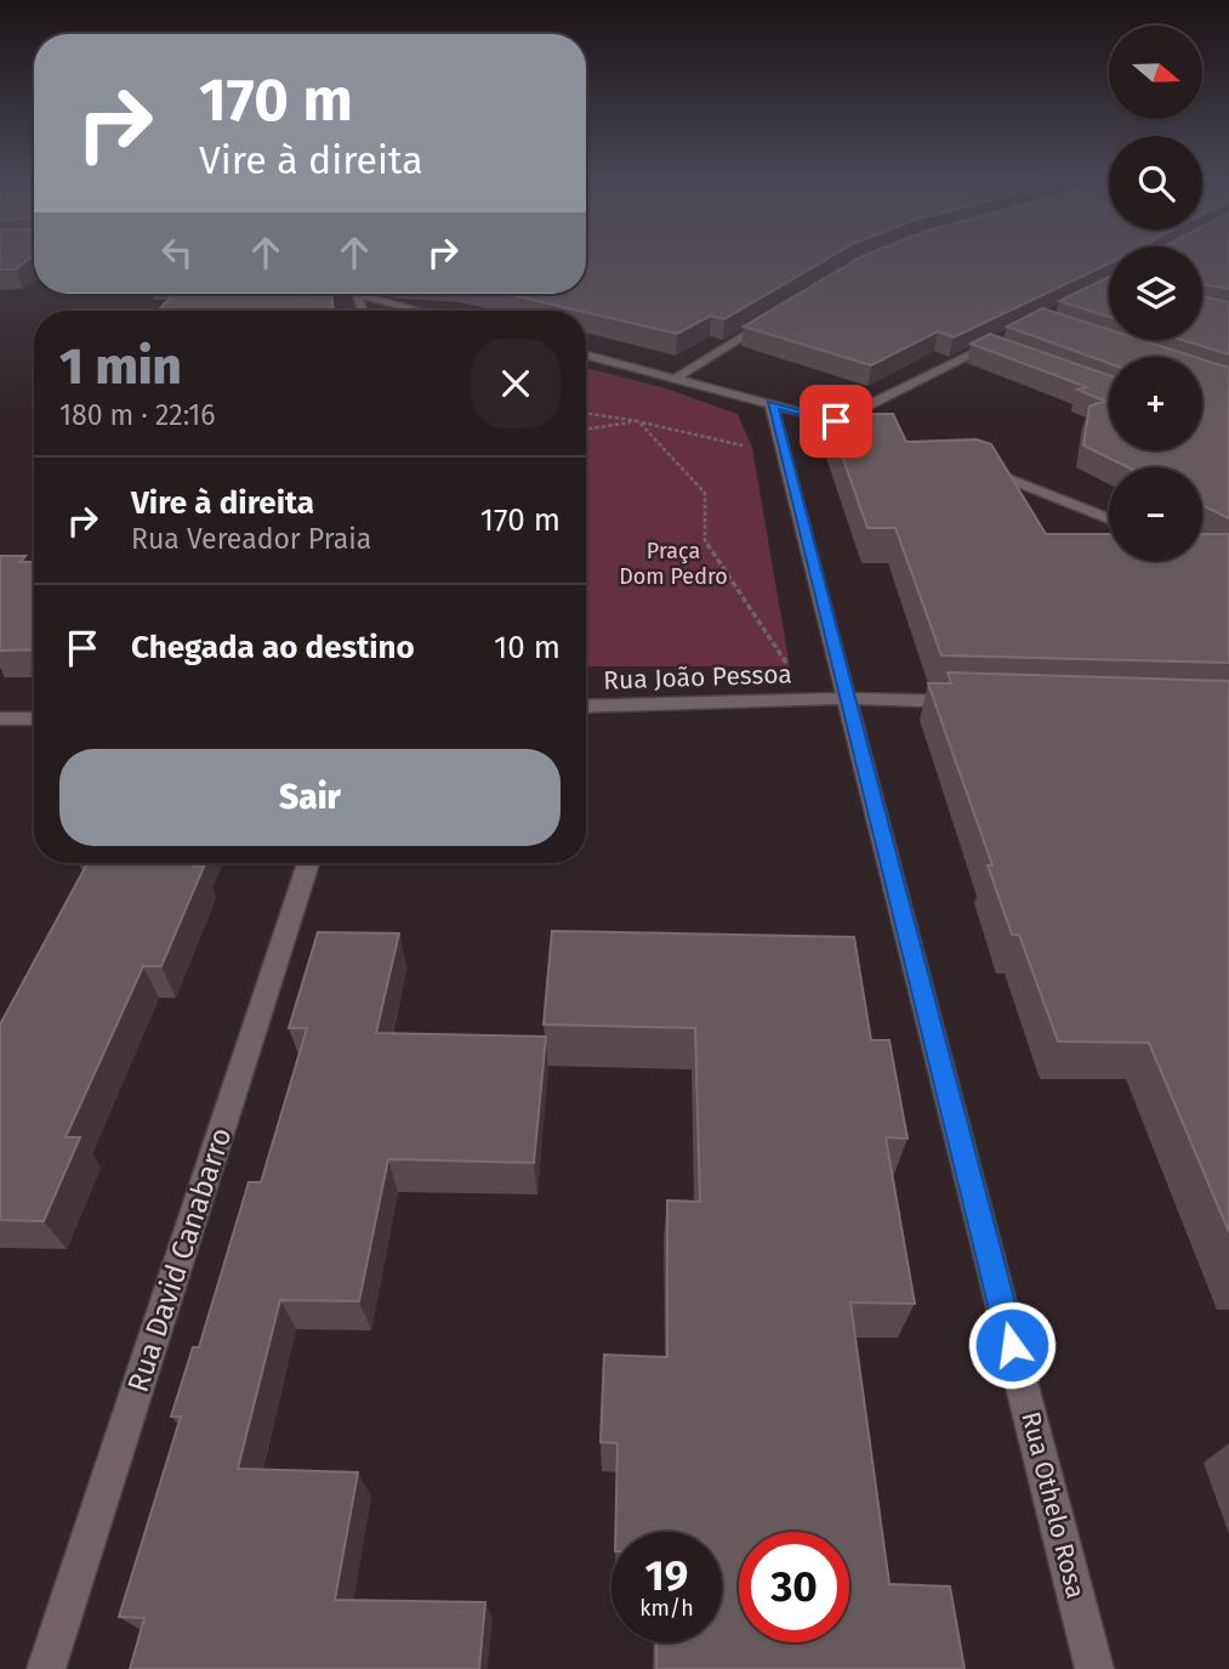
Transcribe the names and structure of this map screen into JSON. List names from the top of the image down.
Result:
{
  "streets": {
    "street": ["Rua João Pessoa", "Rua David Canabarro", "Rua Othelo Rosa"]
  },
  "crossings": [
    ["Rua João Pessoa", "Rua Othelo Rosa"]
  ],
  "parks": ["Praça Dom Pedro"],
  "north": "right",
  "page": {
    "map_buttons": ["+", "−"],
    "turn": ["170 m", "Vire à direita"],
    "heading": ["1 min", "180 m · 22:16"],
    "list": [
      {
        "name": "Vire à direita",
        "note": "Rua Vereador Praia",
        "value": "170 m"
      },
      {
        "name": "Chegada ao destino",
        "value": "10 m"
      }
    ],
    "buttons": "Sair",
    "speed": "19 km/h",
    "limit": "30"
  }
}
